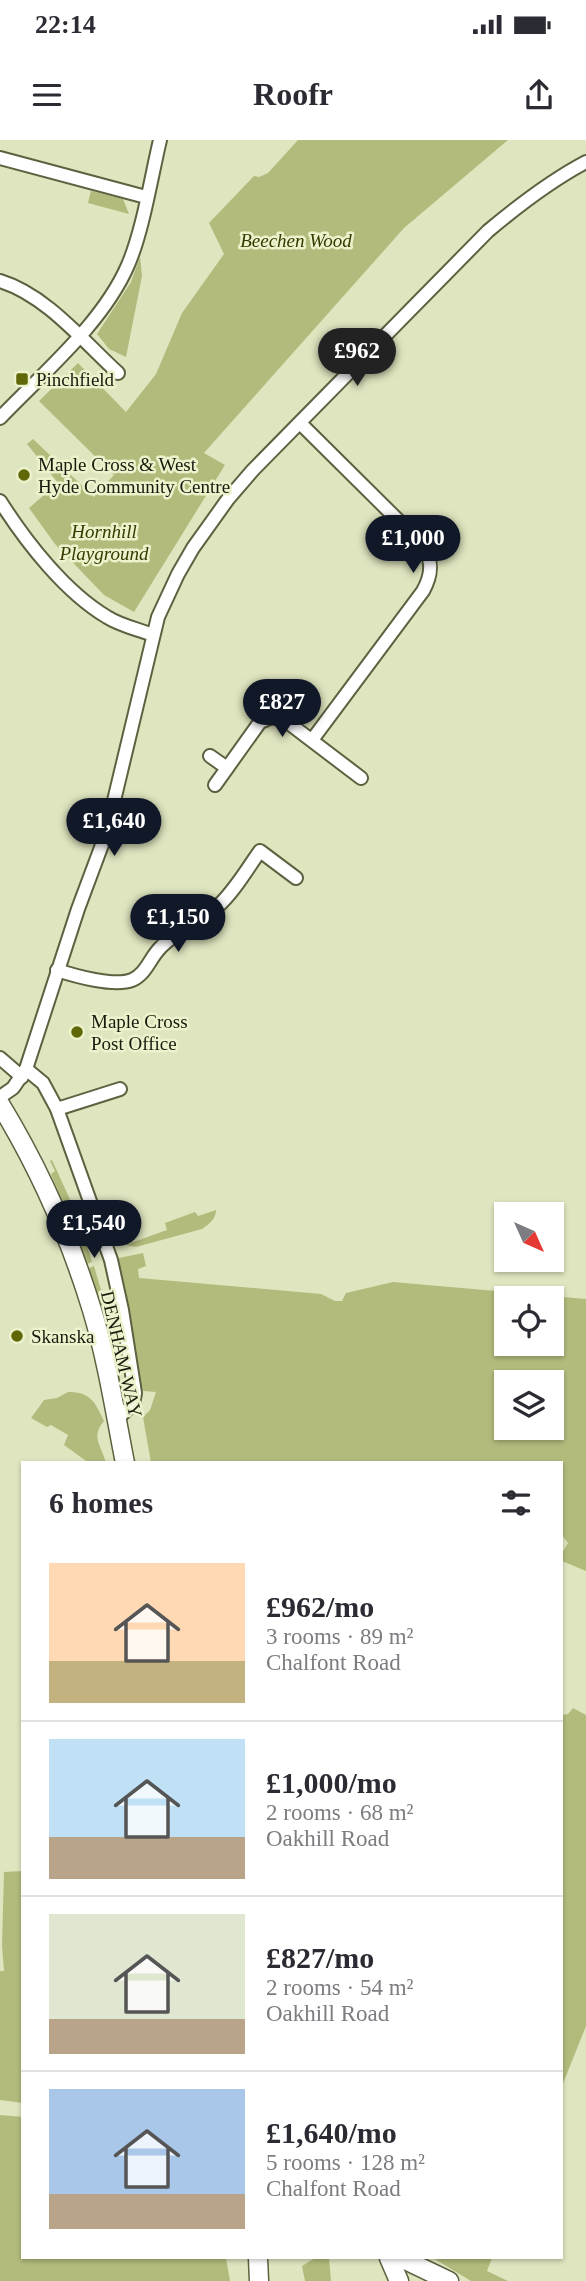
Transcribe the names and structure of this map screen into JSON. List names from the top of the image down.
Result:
{
  "streets": {
    "main road": ["DENHAM WAY"]
  },
  "parks": ["Beechen Wood", "Hornhill Playground"],
  "places": {
    "transit": ["Pinchfield"],
    "other": ["Maple Cross & West Hyde Community Centre", "Maple Cross Post Office", "Skanska"]
  },
  "north": "bottom right",
  "page": {
    "status": "22:14",
    "header": "Roofr",
    "price": [
      "£962",
      "£1,000",
      "£827",
      "£1,640",
      "£1,150",
      "£1,540"
    ],
    "heading": "6 homes",
    "list": [
      {
        "name": "£962/mo",
        "note": "3 rooms · 89 m² · Chalfont Road"
      },
      {
        "name": "£1,000/mo",
        "note": "2 rooms · 68 m² · Oakhill Road"
      },
      {
        "name": "£827/mo",
        "note": "2 rooms · 54 m² · Oakhill Road"
      },
      {
        "name": "£1,640/mo",
        "note": "5 rooms · 128 m² · Chalfont Road"
      }
    ]
  }
}
